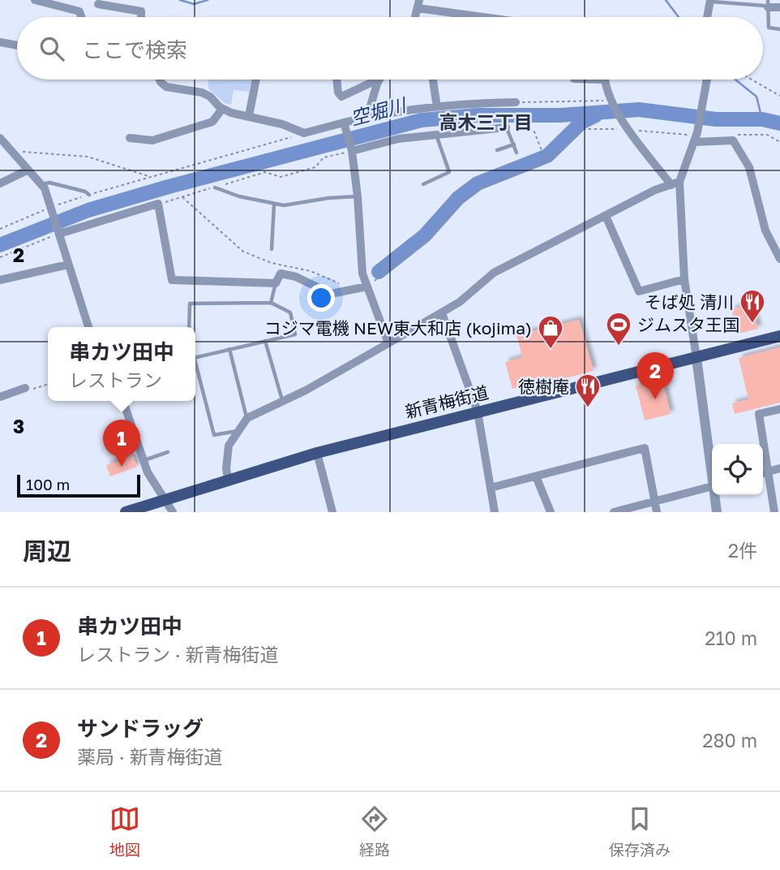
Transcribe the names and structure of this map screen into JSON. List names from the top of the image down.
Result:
{
  "streets": {
    "main road": ["新青梅街道"]
  },
  "districts": ["高木三丁目"],
  "water": ["空堀川"],
  "places": {
    "restaurant": ["そば処 清川", "徳樹庵"],
    "sports": ["ジムスタ王国"],
    "shop": ["コジマ電機 NEW東大和店 (kojima)"]
  },
  "scale_bar": "100 m",
  "page": {
    "search": "ここで検索",
    "popup": ["串カツ田中", "レストラン"],
    "pins": ["2", "1"],
    "scale": "100 m",
    "heading": ["周辺", "2件"],
    "list": [
      {
        "mark": "1",
        "name": "串カツ田中",
        "note": "レストラン · 新青梅街道",
        "value": "210 m"
      },
      {
        "mark": "2",
        "name": "サンドラッグ",
        "note": "薬局 · 新青梅街道",
        "value": "280 m"
      }
    ],
    "nav": ["地図", "経路", "保存済み"]
  },
  "grid": {
    "rows": ["2", "3"]
  }
}
